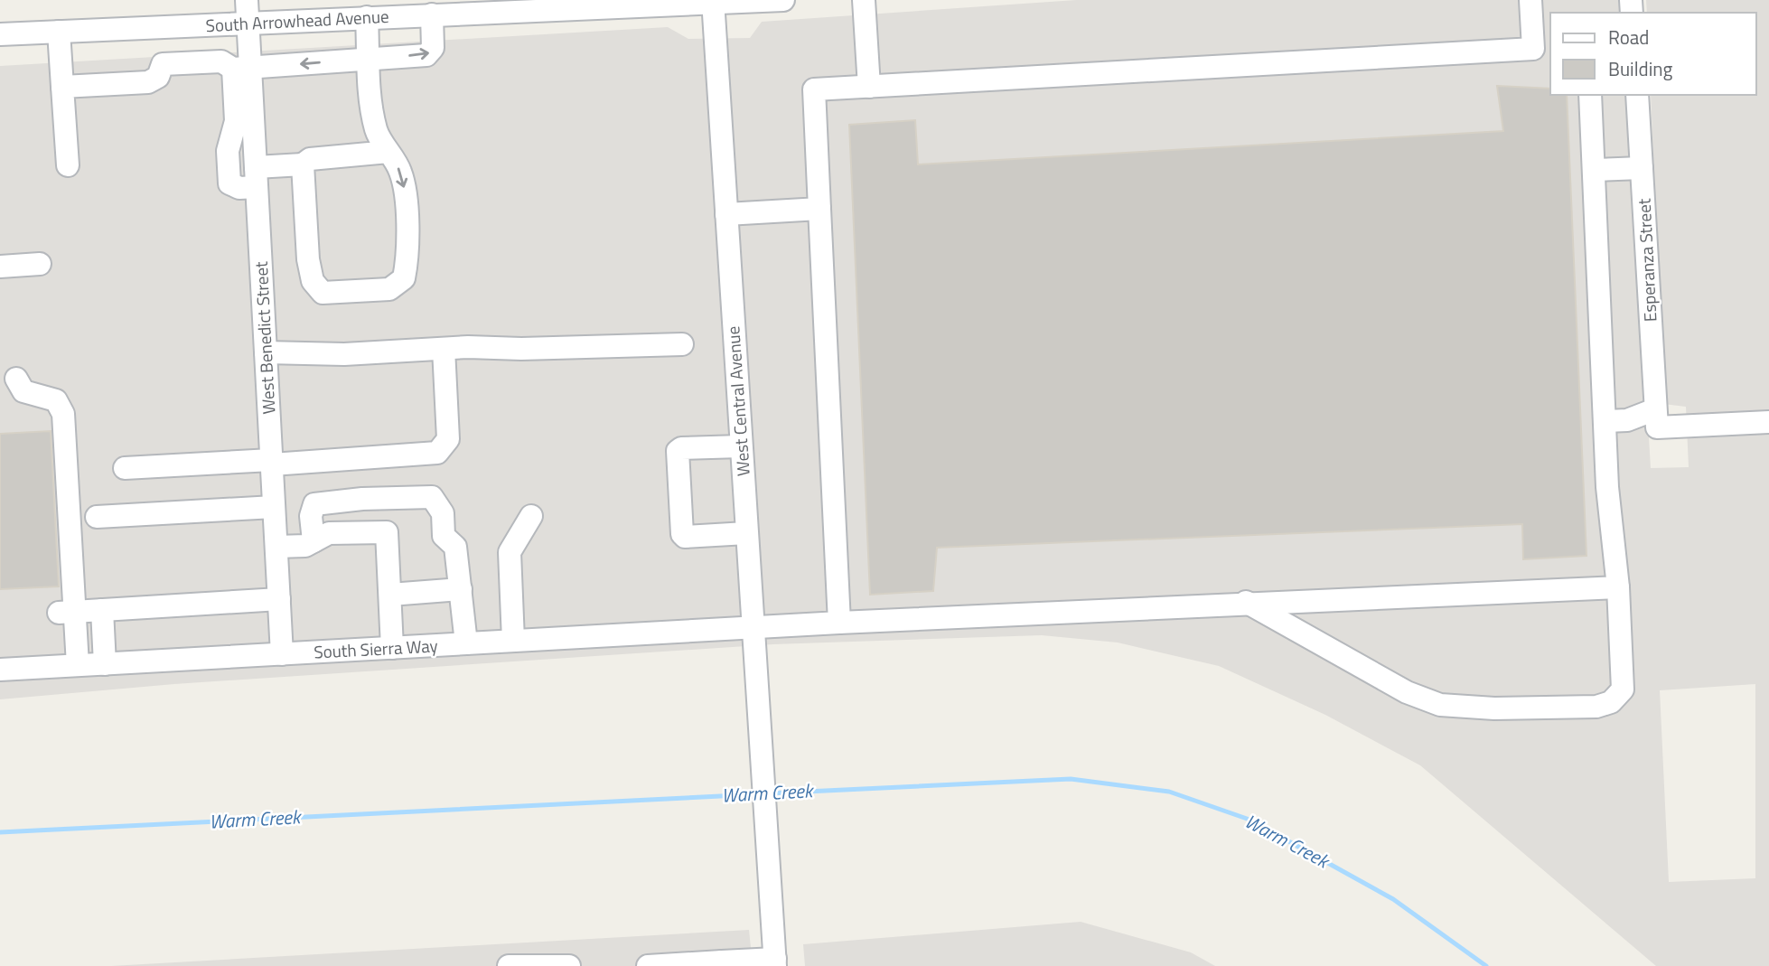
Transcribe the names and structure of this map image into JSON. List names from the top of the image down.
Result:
{
  "streets": {
    "street": [
      "South Arrowhead Avenue",
      "Esperanza Street",
      "West Benedict Street",
      "West Central Avenue",
      "South Sierra Way"
    ]
  },
  "crossings": [
    ["South Arrowhead Avenue", "West Benedict Street"],
    ["South Arrowhead Avenue", "West Central Avenue"],
    ["West Benedict Street", "South Sierra Way"],
    ["West Central Avenue", "South Sierra Way"]
  ],
  "water": ["Warm Creek"],
  "legend": ["Road", "Building"]
}
